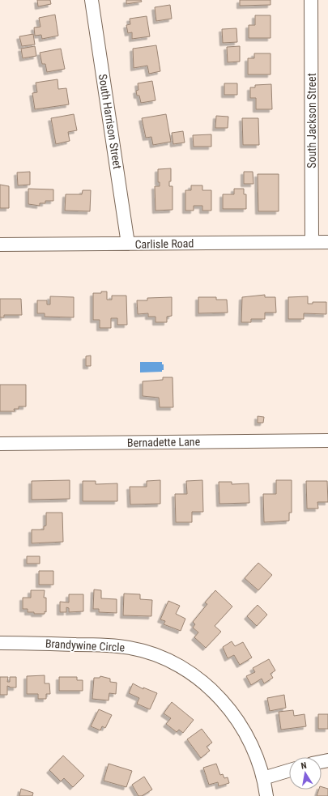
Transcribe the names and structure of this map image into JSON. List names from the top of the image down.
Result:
{
  "streets": {
    "street": [
      "South Jackson Street",
      "South Harrison Street",
      "Carlisle Road",
      "Bernadette Lane",
      "Brandywine Circle"
    ]
  },
  "crossings": [
    ["South Jackson Street", "Carlisle Road"],
    ["South Harrison Street", "Carlisle Road"]
  ],
  "north": "top"
}
